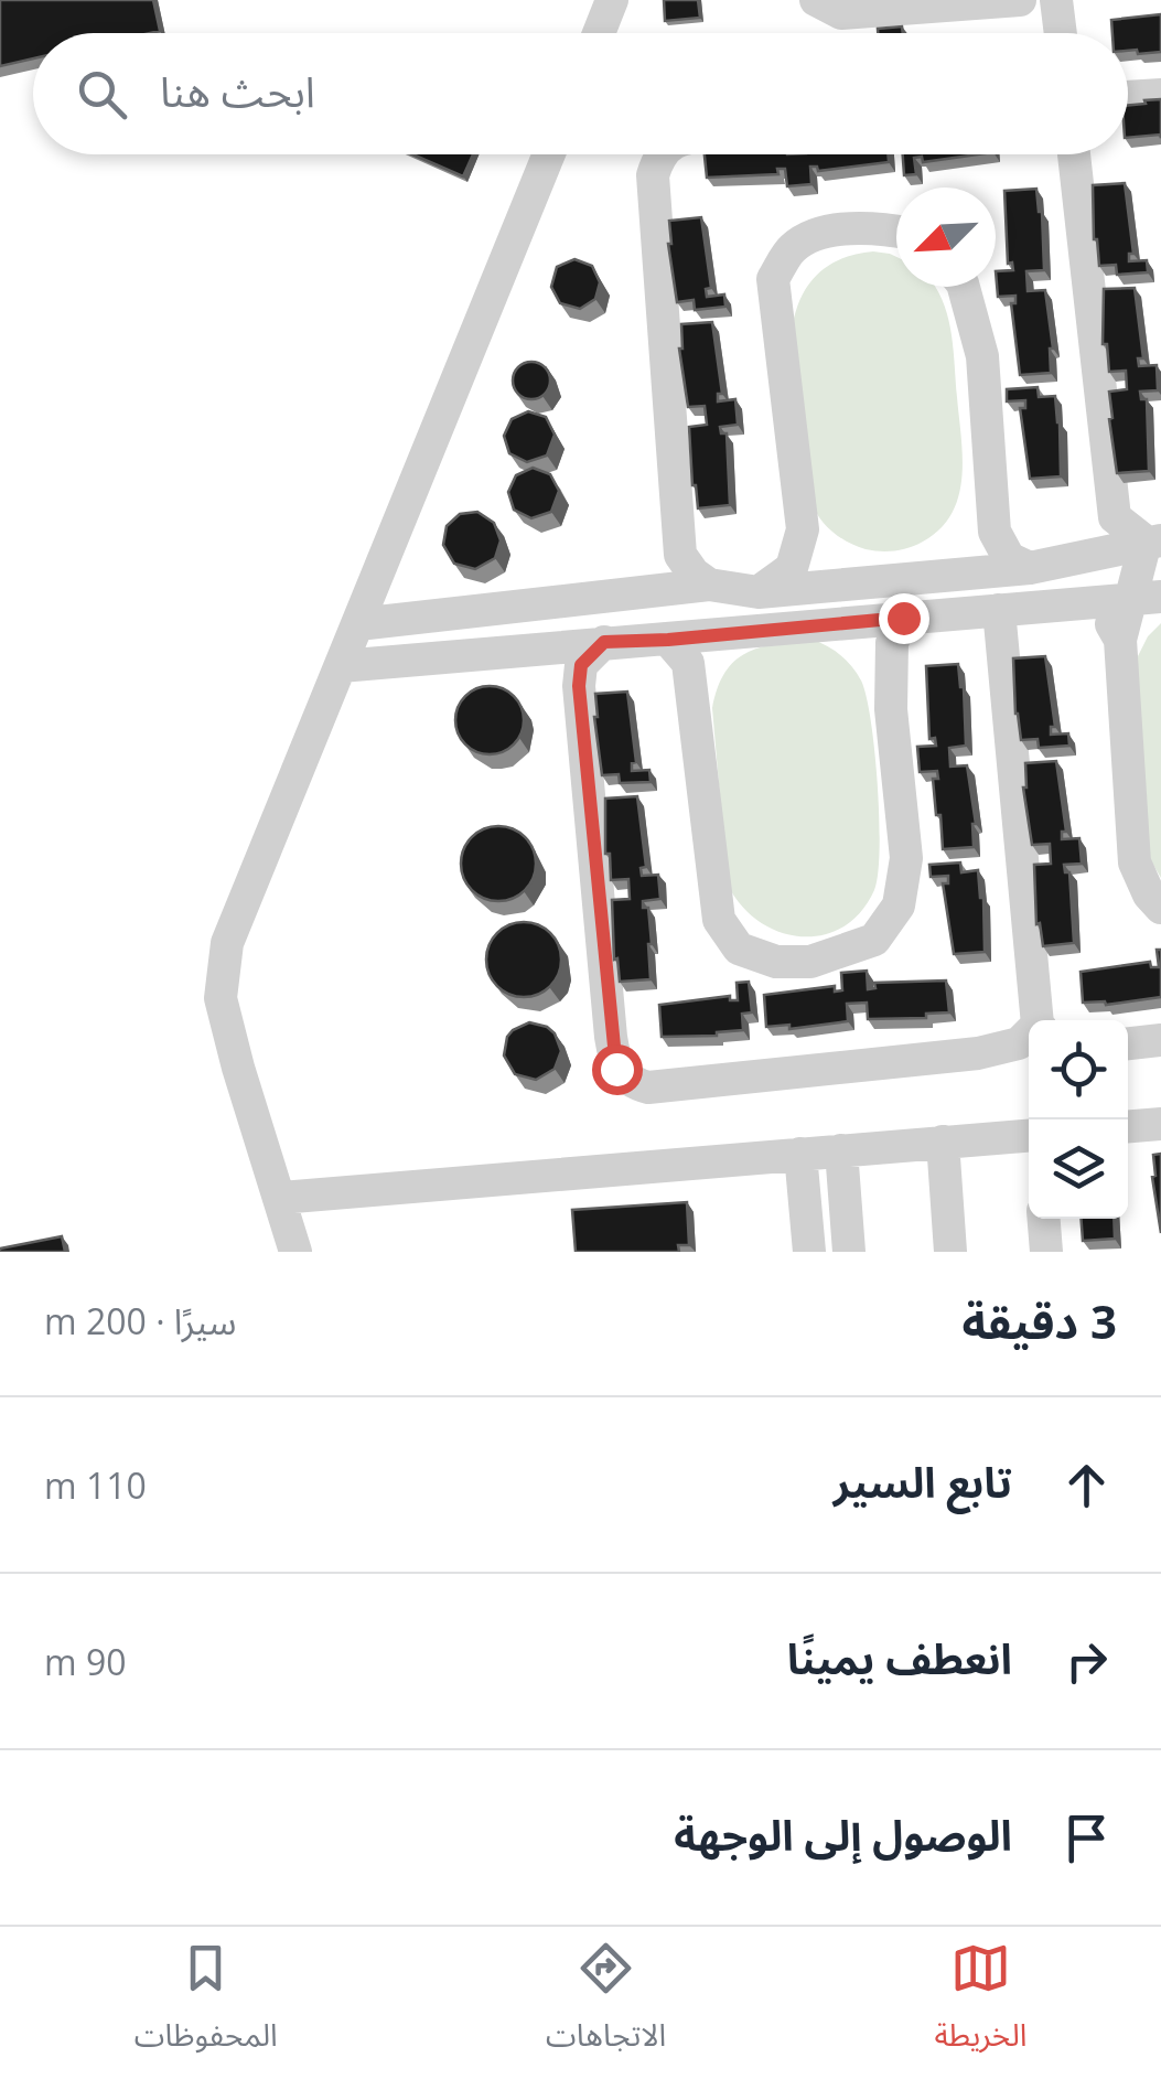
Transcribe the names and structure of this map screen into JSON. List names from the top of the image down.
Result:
{
  "north": "bottom left",
  "page": {
    "search": "ابحث هنا",
    "heading": ["3 دقيقة", "سيرًا · 200 m"],
    "list": [
      ["تابع السير", "110 m"],
      ["انعطف يمينًا", "90 m"],
      "الوصول إلى الوجهة"
    ],
    "nav": ["الخريطة", "الاتجاهات", "المحفوظات"]
  }
}
